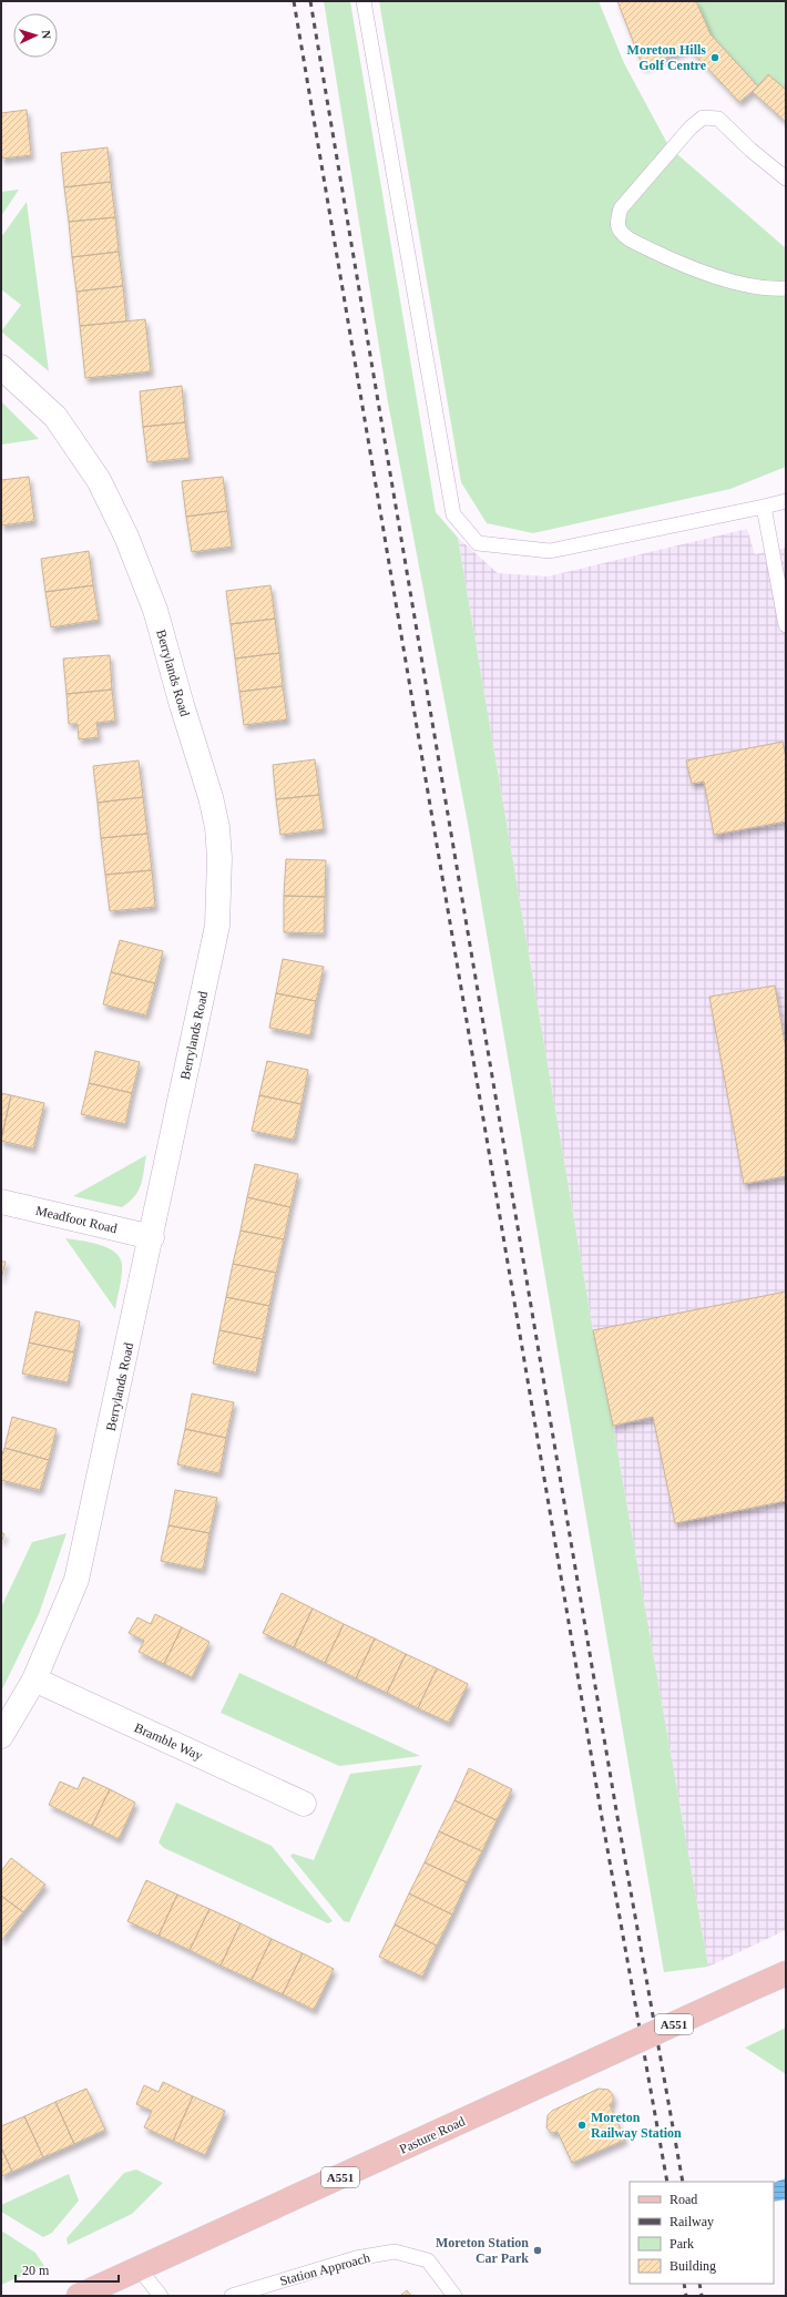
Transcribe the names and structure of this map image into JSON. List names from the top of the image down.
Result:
{
  "streets": {
    "main road": ["A551", "Pasture Road"],
    "street": ["Berrylands Road", "Meadfoot Road", "Bramble Way"],
    "lane": ["Station Approach"]
  },
  "crossings": [
    ["Berrylands Road", "Meadfoot Road"],
    ["Berrylands Road", "Bramble Way"]
  ],
  "places": ["Moreton Hills Golf Centre", "Moreton Railway Station", "Moreton Station Car Park"],
  "legend": [
    "Road",
    "Railway",
    "Park",
    "Building"
  ],
  "scale_bar": "20 m",
  "north": "right"
}
